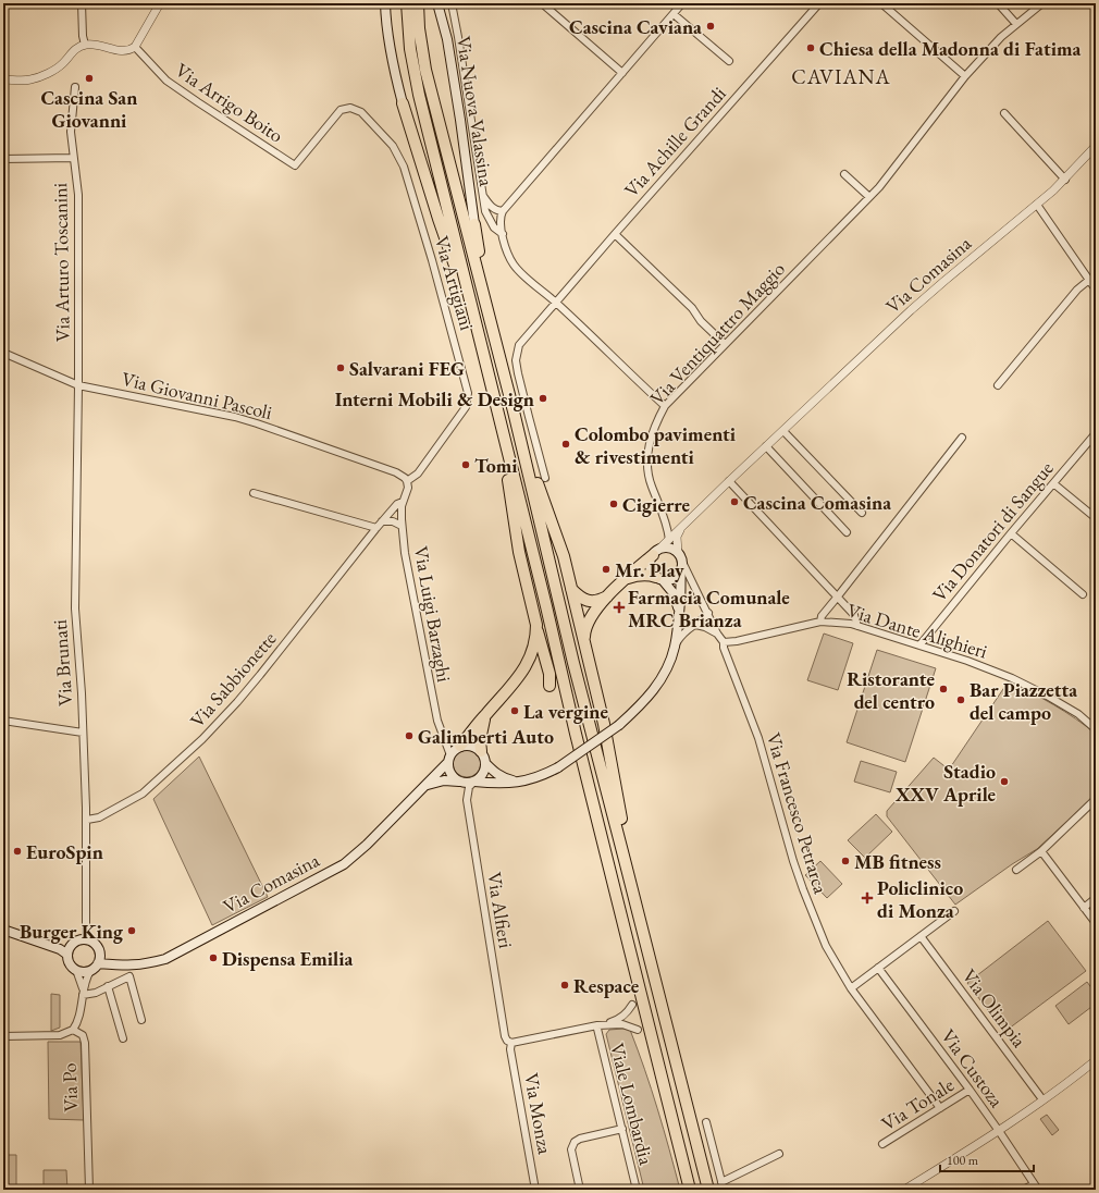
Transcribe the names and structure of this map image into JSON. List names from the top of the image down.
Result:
{
  "streets": {
    "main road": ["Via Nuova Valassina", "Via Comasina"],
    "street": [
      "Via Arrigo Boito",
      "Via Achille Grandi",
      "Via Arturo Toscanini",
      "Via Artigiani",
      "Via Ventiquattro Maggio",
      "Via Giovanni Pascoli",
      "Via Donatori di Sangue",
      "Via Luigi Barzaghi",
      "Via Dante Alighieri",
      "Via Brunati",
      "Via Sabbionette",
      "Via Francesco Petrarca",
      "Via Alfieri",
      "Via Olimpia",
      "Via Custoza",
      "Via Po",
      "Viale Lombardia",
      "Via Tonale",
      "Via Monza"
    ]
  },
  "crossings": [
    ["Via Arrigo Boito", "Via Artigiani"],
    ["Via Arturo Toscanini", "Via Giovanni Pascoli"],
    ["Via Arturo Toscanini", "Via Brunati"],
    ["Via Comasina", "Via Ventiquattro Maggio"],
    ["Via Comasina", "Via Luigi Barzaghi"],
    ["Via Comasina", "Via Brunati"],
    ["Via Comasina", "Via Alfieri"],
    ["Via Artigiani", "Via Giovanni Pascoli"],
    ["Via Giovanni Pascoli", "Via Brunati"],
    ["Via Donatori di Sangue", "Via Dante Alighieri"],
    ["Via Luigi Barzaghi", "Via Sabbionette"],
    ["Via Luigi Barzaghi", "Via Alfieri"],
    ["Via Dante Alighieri", "Via Francesco Petrarca"],
    ["Via Brunati", "Via Sabbionette"],
    ["Via Francesco Petrarca", "Via Tonale"],
    ["Via Alfieri", "Via Monza"],
    ["Via Custoza", "Via Tonale"]
  ],
  "districts": ["CAVIANA"],
  "places": {
    "other": [
      "Cascina Caviana",
      "Chiesa della Madonna di Fatima",
      "Cascina San Giovanni",
      "Salvarani FEG",
      "Interni Mobili & Design",
      "Colombo pavimenti & rivestimenti",
      "Tomi",
      "Cascina Comasina",
      "Cigierre",
      "Mr. Play",
      "Ristorante del centro",
      "Bar Piazzetta del campo",
      "La vergine",
      "Galimberti Auto",
      "Stadio XXV Aprile",
      "EuroSpin",
      "MB fitness",
      "Burger King",
      "Dispensa Emilia",
      "Respace"
    ],
    "health": ["Farmacia Comunale MRC Brianza", "Policlinico di Monza"]
  },
  "scale_bar": "100 m"
}
